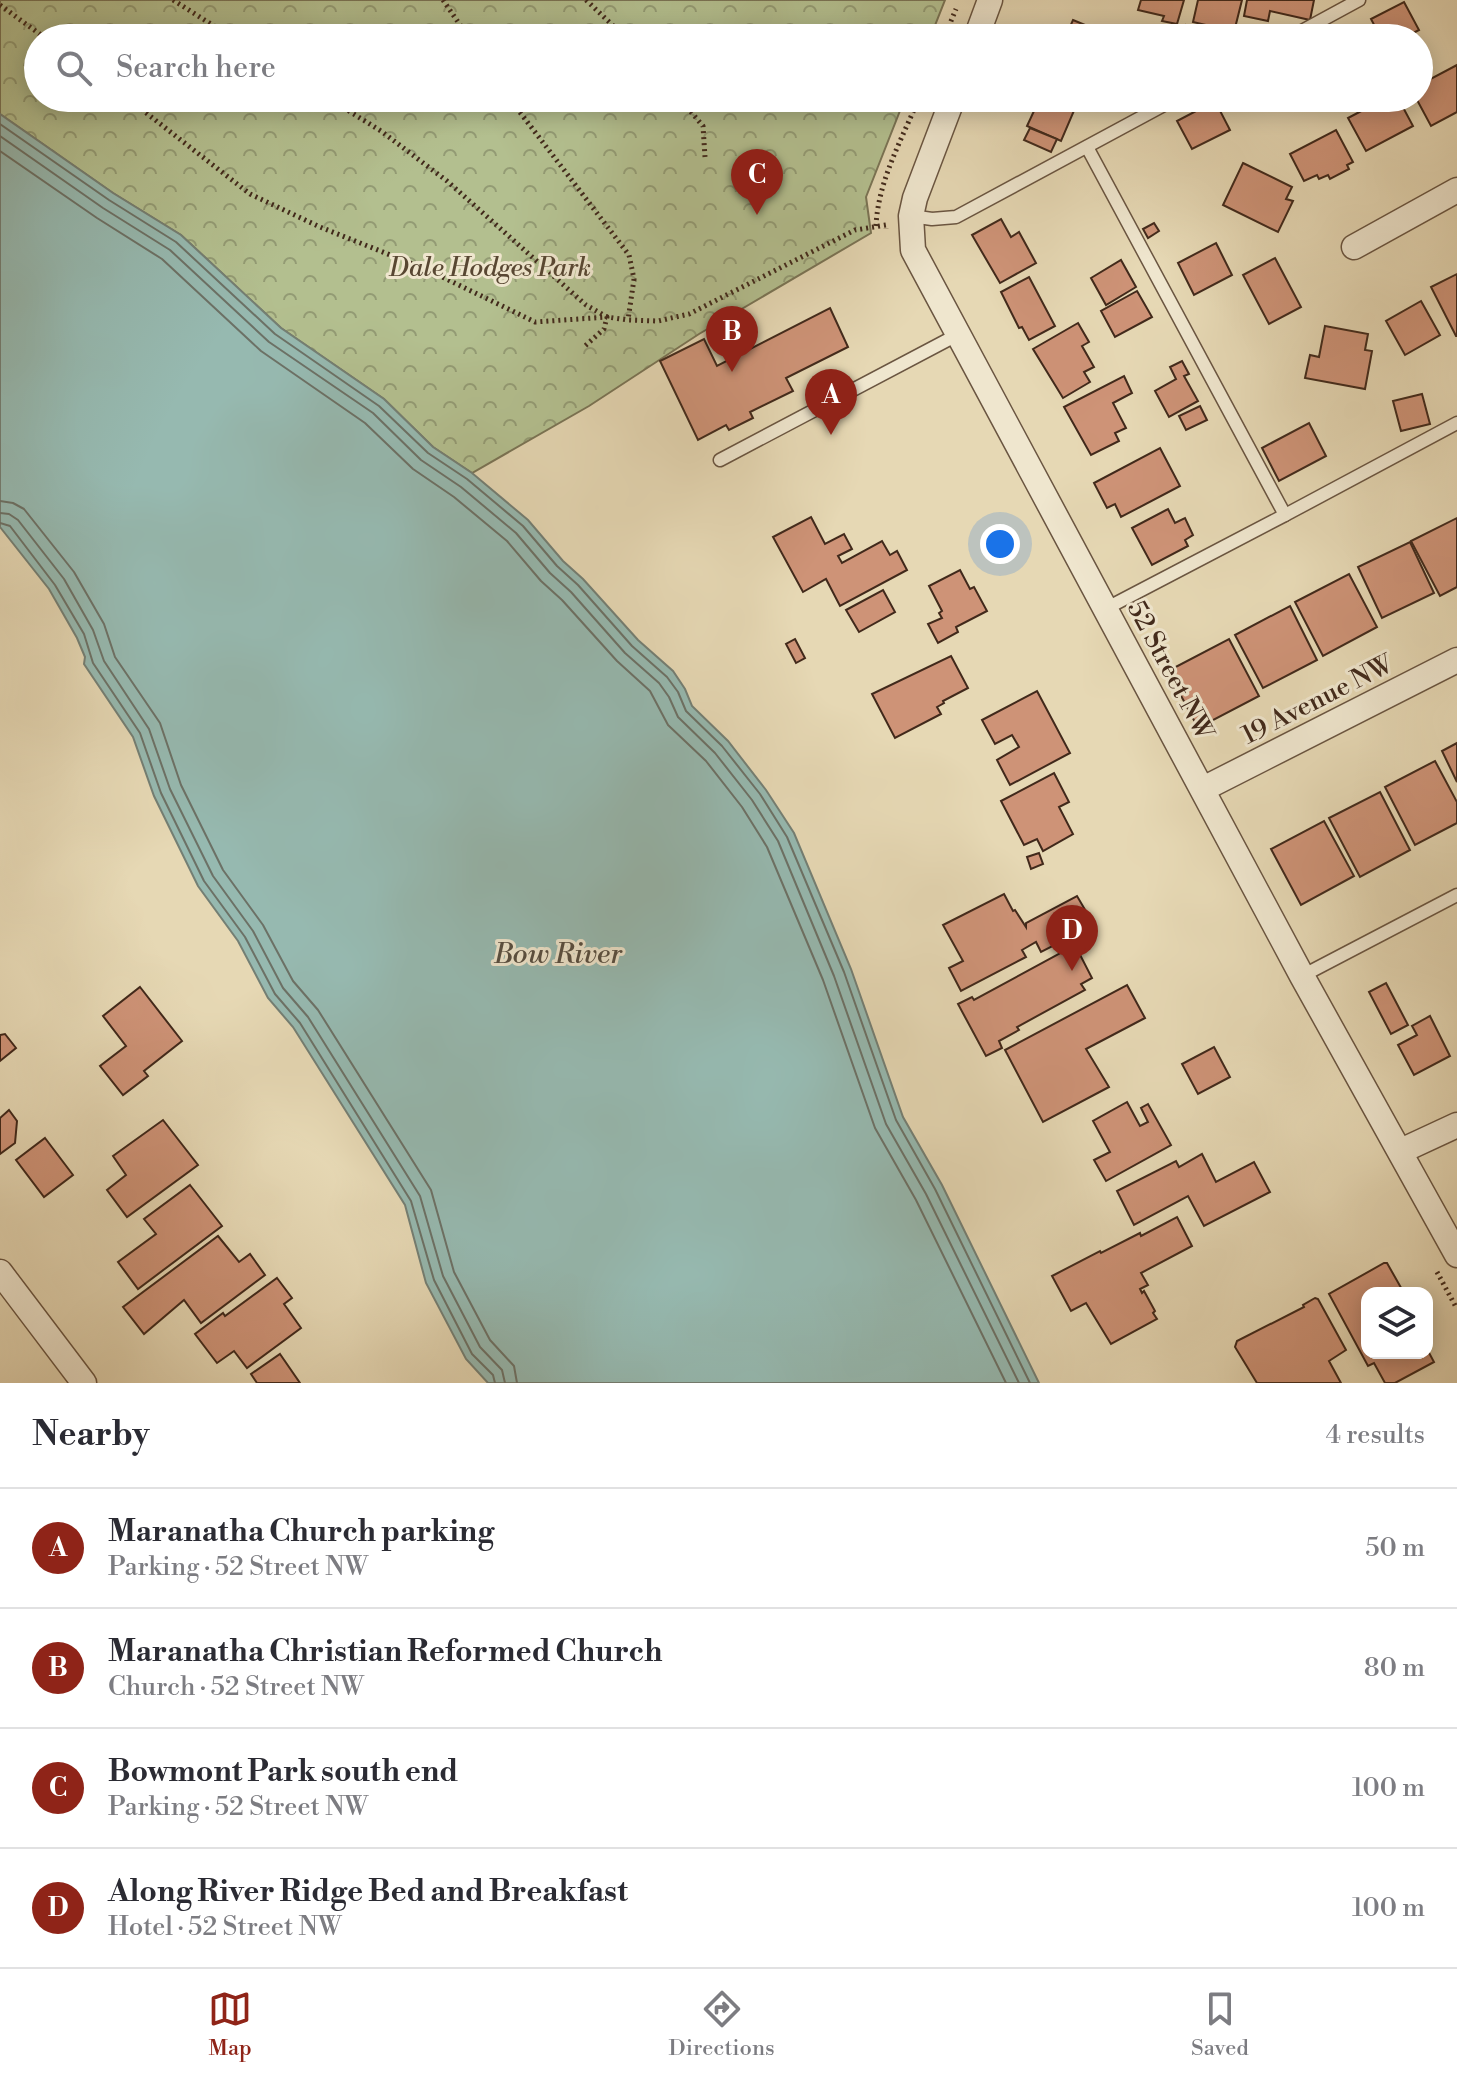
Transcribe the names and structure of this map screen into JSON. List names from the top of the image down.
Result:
{
  "streets": {
    "street": ["52 Street NW", "19 Avenue NW"]
  },
  "crossings": [
    ["52 Street NW", "19 Avenue NW"]
  ],
  "water": ["Bow River"],
  "parks": ["Dale Hodges Park"],
  "page": {
    "search": "Search here",
    "pins": [
      "C",
      "B",
      "A",
      "D"
    ],
    "heading": ["Nearby", "4 results"],
    "list": [
      {
        "mark": "A",
        "name": "Maranatha Church parking",
        "note": "Parking · 52 Street NW",
        "value": "50 m"
      },
      {
        "mark": "B",
        "name": "Maranatha Christian Reformed Church",
        "note": "Church · 52 Street NW",
        "value": "80 m"
      },
      {
        "mark": "C",
        "name": "Bowmont Park south end",
        "note": "Parking · 52 Street NW",
        "value": "100 m"
      },
      {
        "mark": "D",
        "name": "Along River Ridge Bed and Breakfast",
        "note": "Hotel · 52 Street NW",
        "value": "100 m"
      }
    ],
    "nav": ["Map", "Directions", "Saved"]
  }
}
